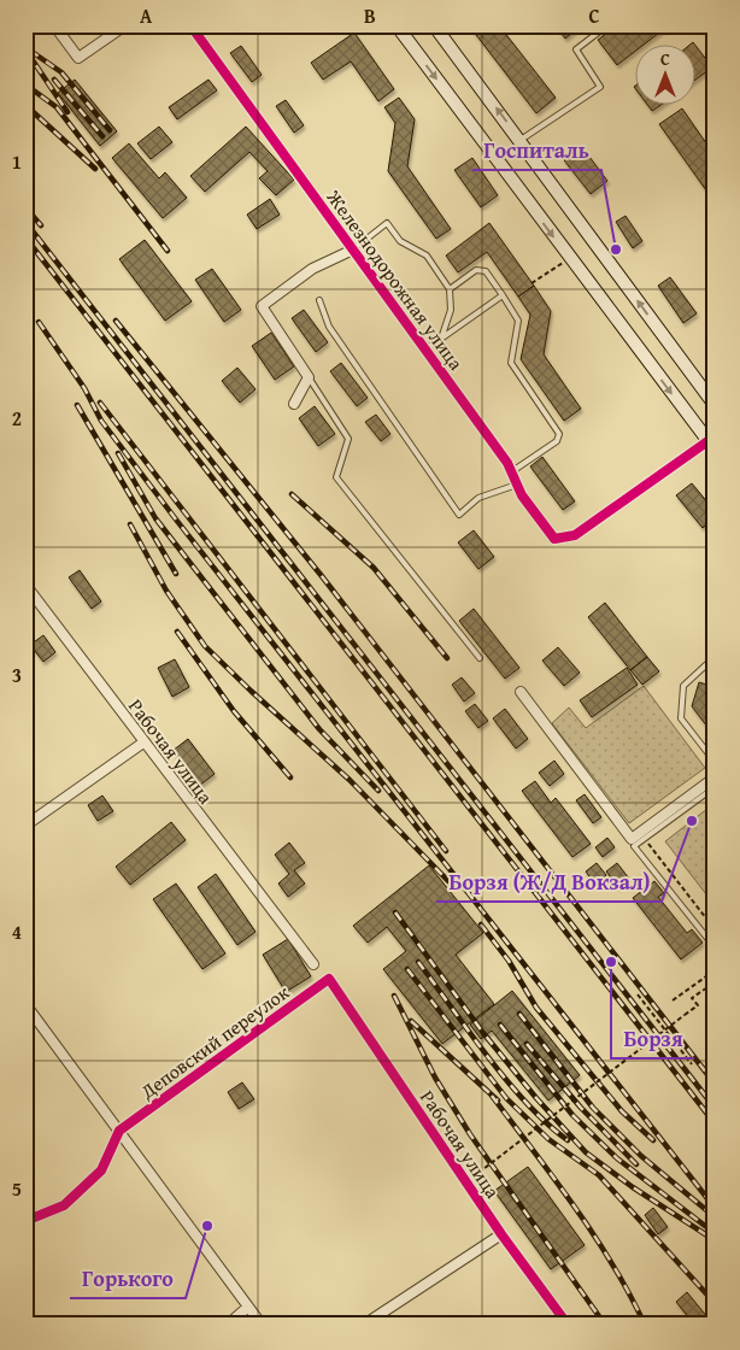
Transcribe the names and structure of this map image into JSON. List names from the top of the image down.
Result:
{
  "streets": {
    "street": ["Железнодорожная улица", "Рабочая улица", "Деповский переулок"]
  },
  "crossings": [
    ["Рабочая улица", "Деповский переулок"]
  ],
  "places": [
    "Госпиталь",
    "Борзя (Ж/Д Вокзал)",
    "Борзя",
    "Горького"
  ],
  "north": "top",
  "grid": {
    "columns": ["A", "B", "C"],
    "rows": [
      "1",
      "2",
      "3",
      "4",
      "5"
    ]
  }
}
